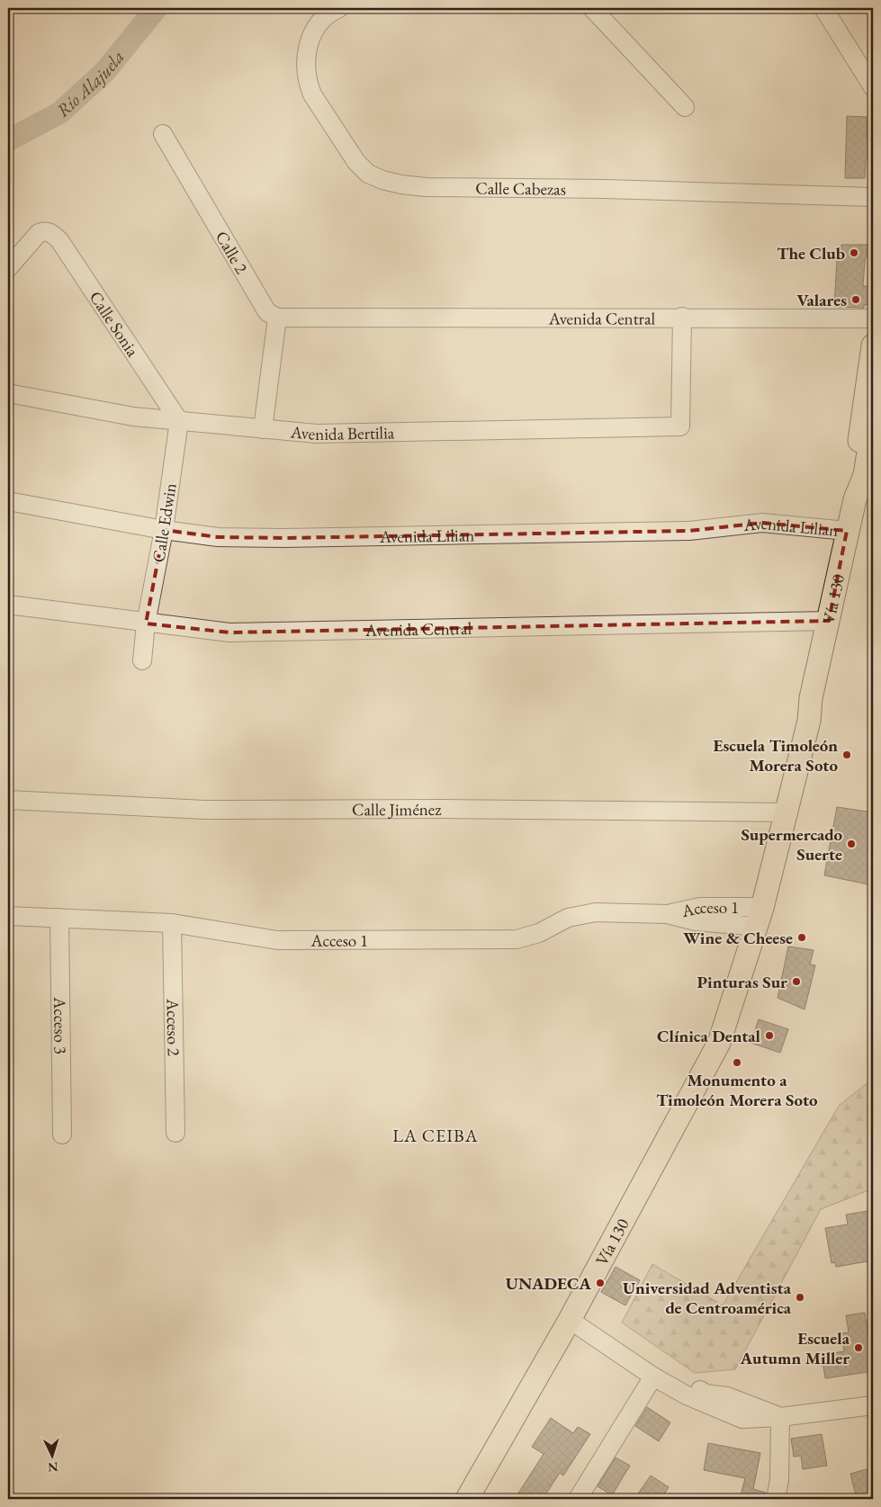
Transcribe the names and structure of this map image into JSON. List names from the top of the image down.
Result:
{
  "streets": {
    "main road": ["Vía 130"],
    "street": [
      "Calle Cabezas",
      "Calle 2",
      "Avenida Central",
      "Calle Sonia",
      "Avenida Bertilia",
      "Calle Edwin",
      "Avenida Lilian",
      "Calle Jiménez",
      "Acceso 1",
      "Acceso 3",
      "Acceso 2"
    ]
  },
  "crossings": [
    ["Calle 2", "Avenida Central"],
    ["Avenida Central", "Avenida Bertilia"],
    ["Avenida Central", "Calle Edwin"],
    ["Avenida Central", "Vía 130"],
    ["Calle Sonia", "Avenida Bertilia"],
    ["Calle Sonia", "Calle Edwin"],
    ["Avenida Bertilia", "Calle Edwin"],
    ["Calle Edwin", "Avenida Lilian"],
    ["Avenida Lilian", "Vía 130"],
    ["Vía 130", "Calle Jiménez"],
    ["Vía 130", "Acceso 1"],
    ["Acceso 1", "Acceso 3"],
    ["Acceso 1", "Acceso 2"]
  ],
  "districts": ["LA CEIBA"],
  "water": ["Río Alajuela"],
  "places": [
    "The Club",
    "Valares",
    "Escuela Timoleón Morera Soto",
    "Supermercado Suerte",
    "Wine & Cheese",
    "Pinturas Sur",
    "Clínica Dental",
    "Monumento a Timoleón Morera Soto",
    "UNADECA",
    "Universidad Adventista de Centroamérica",
    "Escuela Autumn Miller"
  ],
  "north": "bottom"
}
